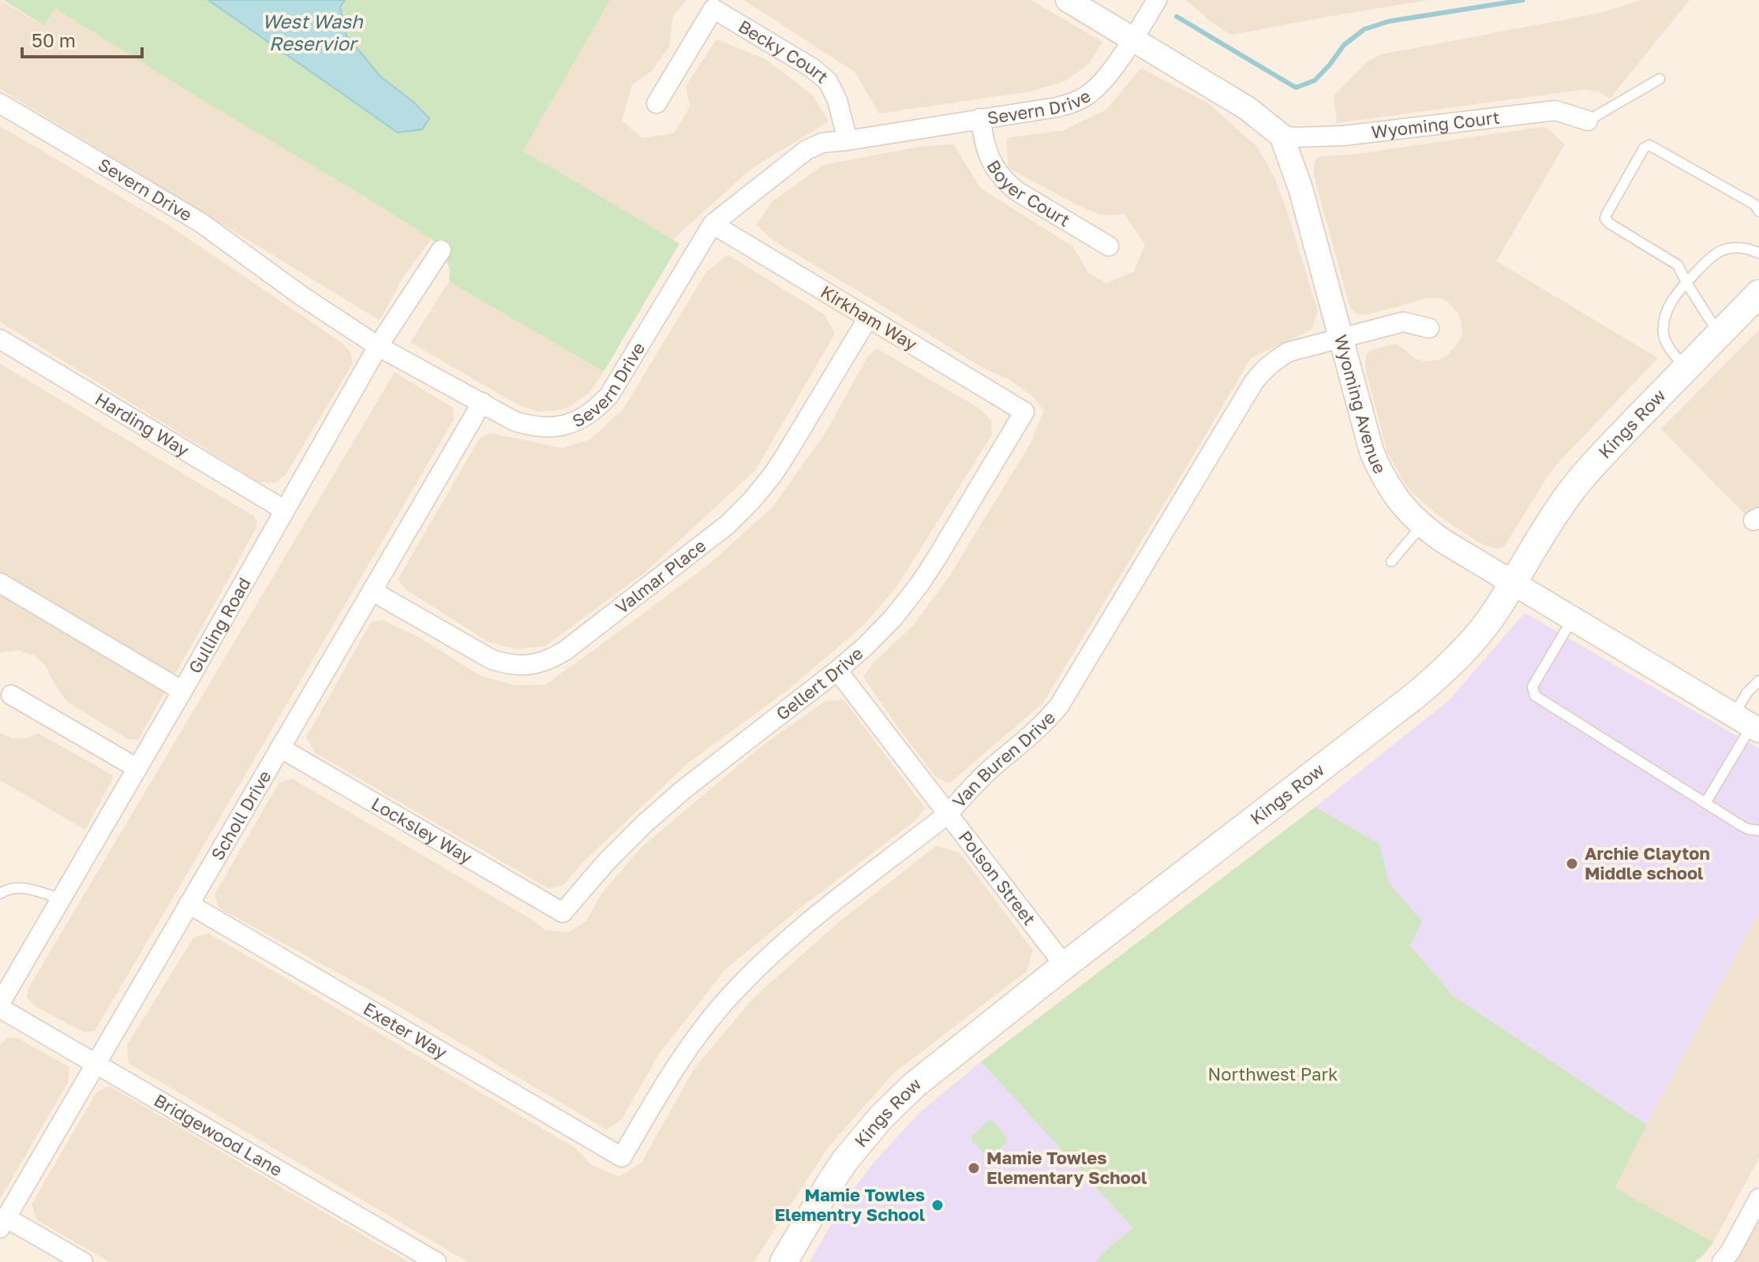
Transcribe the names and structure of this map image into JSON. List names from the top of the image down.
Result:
{
  "streets": {
    "main road": ["Kings Row"],
    "street": [
      "Becky Court",
      "Severn Drive",
      "Wyoming Court",
      "Boyer Court",
      "Kirkham Way",
      "Wyoming Avenue",
      "Harding Way",
      "Valmar Place",
      "Gulling Road",
      "Gellert Drive",
      "Van Buren Drive",
      "Scholl Drive",
      "Locksley Way",
      "Polson Street",
      "Exeter Way",
      "Bridgewood Lane"
    ]
  },
  "crossings": [
    ["Becky Court", "Severn Drive"],
    ["Severn Drive", "Boyer Court"],
    ["Severn Drive", "Kirkham Way"],
    ["Severn Drive", "Gulling Road"],
    ["Severn Drive", "Scholl Drive"],
    ["Wyoming Court", "Wyoming Avenue"],
    ["Kirkham Way", "Valmar Place"],
    ["Kirkham Way", "Gellert Drive"],
    ["Wyoming Avenue", "Kings Row"],
    ["Wyoming Avenue", "Van Buren Drive"],
    ["Harding Way", "Gulling Road"],
    ["Kings Row", "Polson Street"],
    ["Valmar Place", "Scholl Drive"],
    ["Gulling Road", "Bridgewood Lane"],
    ["Gellert Drive", "Locksley Way"],
    ["Gellert Drive", "Polson Street"],
    ["Van Buren Drive", "Polson Street"],
    ["Van Buren Drive", "Exeter Way"],
    ["Scholl Drive", "Locksley Way"],
    ["Scholl Drive", "Exeter Way"],
    ["Scholl Drive", "Bridgewood Lane"]
  ],
  "water": ["West Wash Reservior"],
  "parks": ["Northwest Park"],
  "places": ["Archie Clayton Middle school", "Mamie Towles Elementary School", "Mamie Towles Elementry School"],
  "scale_bar": "50 m"
}
